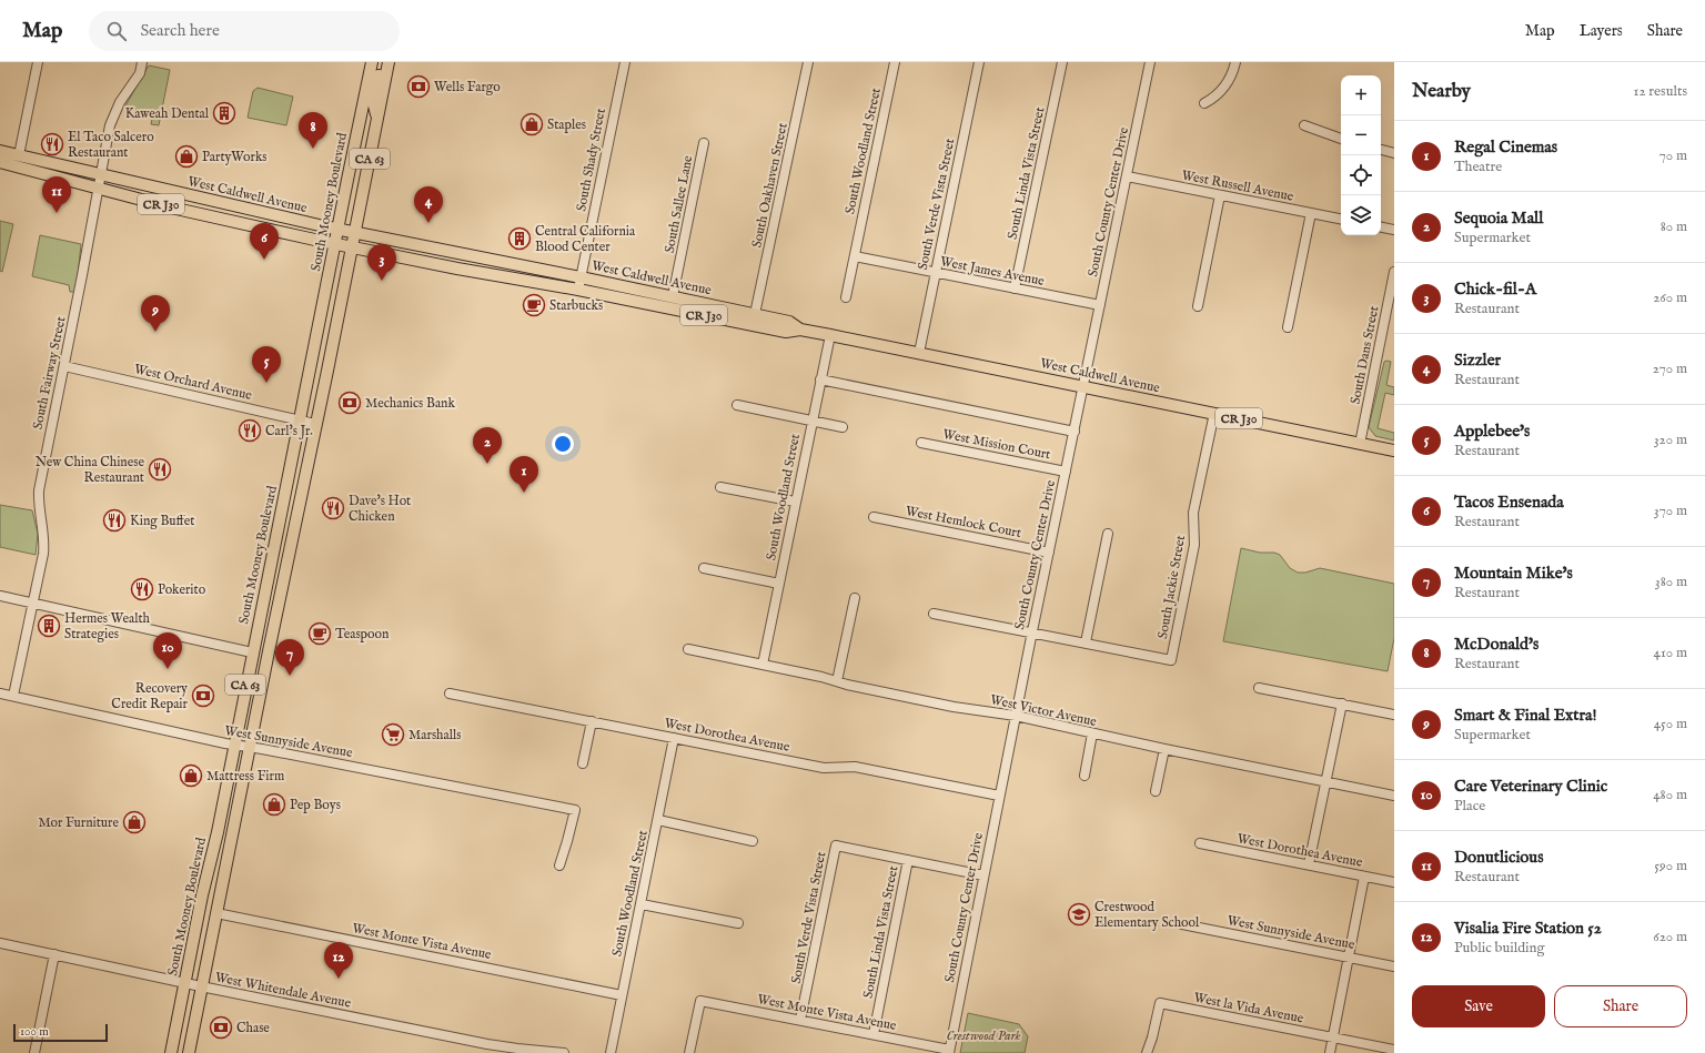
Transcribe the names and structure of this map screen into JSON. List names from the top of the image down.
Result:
{
  "streets": {
    "main road": [
      "CA 63",
      "West Caldwell Avenue",
      "South Mooney Boulevard",
      "CR J30"
    ],
    "street": [
      "South Woodland Street",
      "South Shady Street",
      "South Linda Vista Street",
      "South Oakhaven Street",
      "West Russell Avenue",
      "South County Center Drive",
      "South Sallee Lane",
      "South Verde Vista Street",
      "West James Avenue",
      "South Dans Street",
      "South Fairway Street",
      "West Orchard Avenue",
      "West Mission Court",
      "West Hemlock Court",
      "South Jackie Street",
      "West Victor Avenue",
      "West Dorothea Avenue",
      "West Sunnyside Avenue",
      "West Monte Vista Avenue",
      "West Whitendale Avenue",
      "West la Vida Avenue"
    ]
  },
  "crossings": [
    ["South Woodland Street", "West Caldwell Avenue"],
    ["South Woodland Street", "West James Avenue"],
    ["South Woodland Street", "West Victor Avenue"],
    ["South Woodland Street", "West Dorothea Avenue"],
    ["South Woodland Street", "West Monte Vista Avenue"],
    ["CA 63", "West Caldwell Avenue"],
    ["CA 63", "West Orchard Avenue"],
    ["CA 63", "West Sunnyside Avenue"],
    ["CA 63", "West Monte Vista Avenue"],
    ["CA 63", "West Whitendale Avenue"],
    ["South Shady Street", "West Caldwell Avenue"],
    ["South Linda Vista Street", "South Verde Vista Street"],
    ["South Linda Vista Street", "West James Avenue"],
    ["South Linda Vista Street", "West Monte Vista Avenue"],
    ["South Oakhaven Street", "West Caldwell Avenue"],
    ["West Russell Avenue", "South County Center Drive"],
    ["West Caldwell Avenue", "South Mooney Boulevard"],
    ["West Caldwell Avenue", "South County Center Drive"],
    ["West Caldwell Avenue", "South Sallee Lane"],
    ["West Caldwell Avenue", "South Verde Vista Street"],
    ["West Caldwell Avenue", "South Dans Street"],
    ["West Caldwell Avenue", "South Fairway Street"],
    ["West Caldwell Avenue", "South Jackie Street"],
    ["South Mooney Boulevard", "West Orchard Avenue"],
    ["South Mooney Boulevard", "West Sunnyside Avenue"],
    ["South Mooney Boulevard", "West Whitendale Avenue"],
    ["South County Center Drive", "West James Avenue"],
    ["South County Center Drive", "West Mission Court"],
    ["South County Center Drive", "West Hemlock Court"],
    ["South County Center Drive", "West Victor Avenue"],
    ["South County Center Drive", "West Dorothea Avenue"],
    ["South County Center Drive", "West Monte Vista Avenue"],
    ["South Verde Vista Street", "West James Avenue"],
    ["South Verde Vista Street", "West Monte Vista Avenue"],
    ["South Fairway Street", "West Orchard Avenue"],
    ["South Fairway Street", "West Sunnyside Avenue"]
  ],
  "parks": ["Crestwood Park"],
  "places": {
    "bank": [
      "Wells Fargo",
      "Mechanics Bank",
      "Recovery Credit Repair",
      "Chase"
    ],
    "building": ["Kaweah Dental", "Central California Blood Center", "Hermes Wealth Strategies"],
    "shop": [
      "Staples",
      "PartyWorks",
      "Mattress Firm",
      "Pep Boys",
      "Mor Furniture"
    ],
    "restaurant": [
      "El Taco Salcero Restaurant",
      "Carl's Jr.",
      "New China Chinese Restaurant",
      "Dave's Hot Chicken",
      "King Buffet",
      "Pokerito"
    ],
    "cafe": ["Starbucks", "Teaspoon"],
    "supermarket": ["Marshalls"],
    "school or university": ["Crestwood Elementary School"]
  },
  "scale_bar": "100 m",
  "page": {
    "header": "Map",
    "search": "Search here",
    "nav": ["Map", "Layers", "Share"],
    "heading": ["Nearby", "12 results"],
    "map_buttons": ["+", "−"],
    "pins": [
      "8",
      "11",
      "4",
      "6",
      "3",
      "9",
      "5",
      "2",
      "1",
      "10",
      "7",
      "12"
    ],
    "list": [
      {
        "mark": "1",
        "name": "Regal Cinemas",
        "note": "Theatre",
        "value": "70 m"
      },
      {
        "mark": "2",
        "name": "Sequoia Mall",
        "note": "Supermarket",
        "value": "80 m"
      },
      {
        "mark": "3",
        "name": "Chick-fil-A",
        "note": "Restaurant",
        "value": "260 m"
      },
      {
        "mark": "4",
        "name": "Sizzler",
        "note": "Restaurant",
        "value": "270 m"
      },
      {
        "mark": "5",
        "name": "Applebee's",
        "note": "Restaurant",
        "value": "320 m"
      },
      {
        "mark": "6",
        "name": "Tacos Ensenada",
        "note": "Restaurant",
        "value": "370 m"
      },
      {
        "mark": "7",
        "name": "Mountain Mike's",
        "note": "Restaurant",
        "value": "380 m"
      },
      {
        "mark": "8",
        "name": "McDonald's",
        "note": "Restaurant",
        "value": "410 m"
      },
      {
        "mark": "9",
        "name": "Smart & Final Extra!",
        "note": "Supermarket",
        "value": "450 m"
      },
      {
        "mark": "10",
        "name": "Care Veterinary Clinic",
        "note": "Place",
        "value": "480 m"
      },
      {
        "mark": "11",
        "name": "Donutlicious",
        "note": "Restaurant",
        "value": "590 m"
      },
      {
        "mark": "12",
        "name": "Visalia Fire Station 52",
        "note": "Public building",
        "value": "620 m"
      }
    ],
    "buttons": ["Save", "Share"],
    "scale": "100 m"
  }
}
